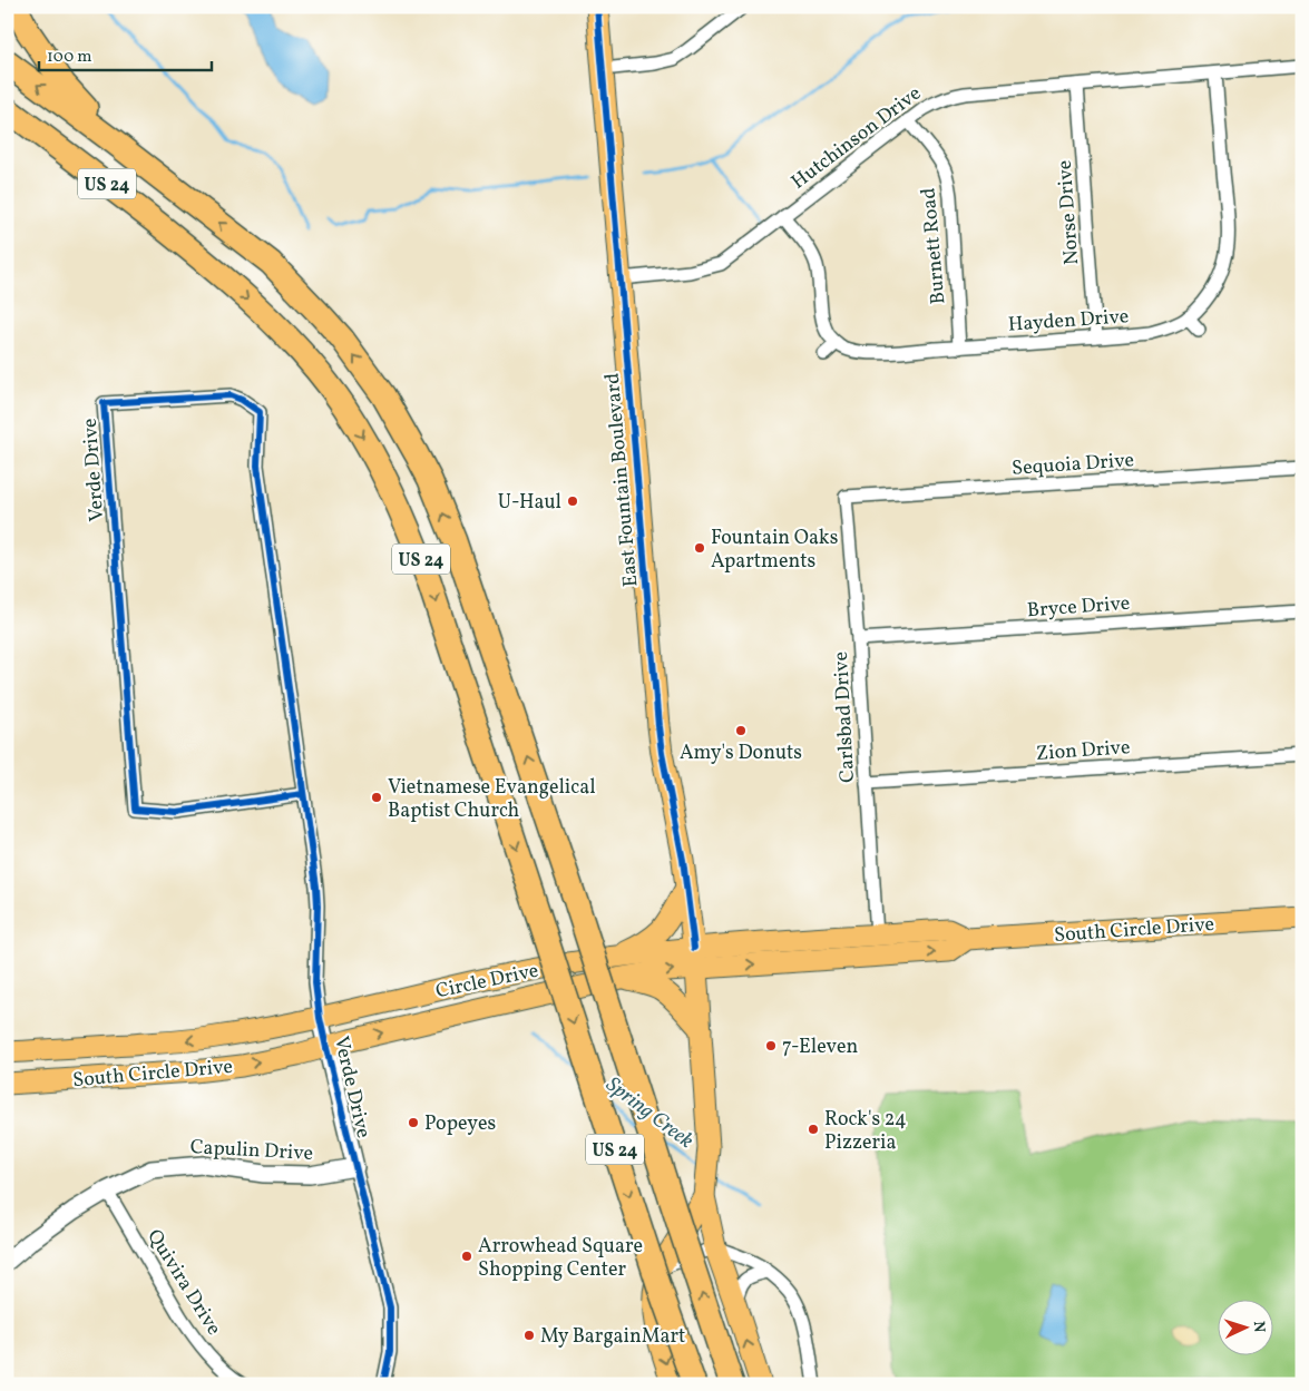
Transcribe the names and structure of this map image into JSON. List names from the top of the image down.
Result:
{
  "streets": {
    "highway": ["US 24"],
    "main road": ["East Fountain Boulevard", "South Circle Drive", "Circle Drive"],
    "street": [
      "Hutchinson Drive",
      "Norse Drive",
      "Burnett Road",
      "Hayden Drive",
      "Sequoia Drive",
      "Verde Drive",
      "Bryce Drive",
      "Carlsbad Drive",
      "Zion Drive",
      "Capulin Drive",
      "Quivira Drive"
    ]
  },
  "crossings": [
    ["Hutchinson Drive", "Norse Drive"],
    ["Hutchinson Drive", "Burnett Road"],
    ["Hutchinson Drive", "Hayden Drive"],
    ["Hutchinson Drive", "East Fountain Boulevard"],
    ["Norse Drive", "Hayden Drive"],
    ["Burnett Road", "Hayden Drive"],
    ["Sequoia Drive", "Carlsbad Drive"],
    ["Verde Drive", "Circle Drive"],
    ["Verde Drive", "Capulin Drive"],
    ["East Fountain Boulevard", "South Circle Drive"],
    ["East Fountain Boulevard", "Circle Drive"],
    ["Bryce Drive", "Carlsbad Drive"],
    ["Carlsbad Drive", "Zion Drive"],
    ["Carlsbad Drive", "South Circle Drive"],
    ["South Circle Drive", "Circle Drive"],
    ["Capulin Drive", "Quivira Drive"]
  ],
  "water": ["Spring Creek"],
  "places": [
    "U-Haul",
    "Fountain Oaks Apartments",
    "Amy's Donuts",
    "Vietnamese Evangelical Baptist Church",
    "7-Eleven",
    "Popeyes",
    "Rock's 24 Pizzeria",
    "Arrowhead Square Shopping Center",
    "My BargainMart"
  ],
  "scale_bar": "100 m",
  "north": "right"
}
